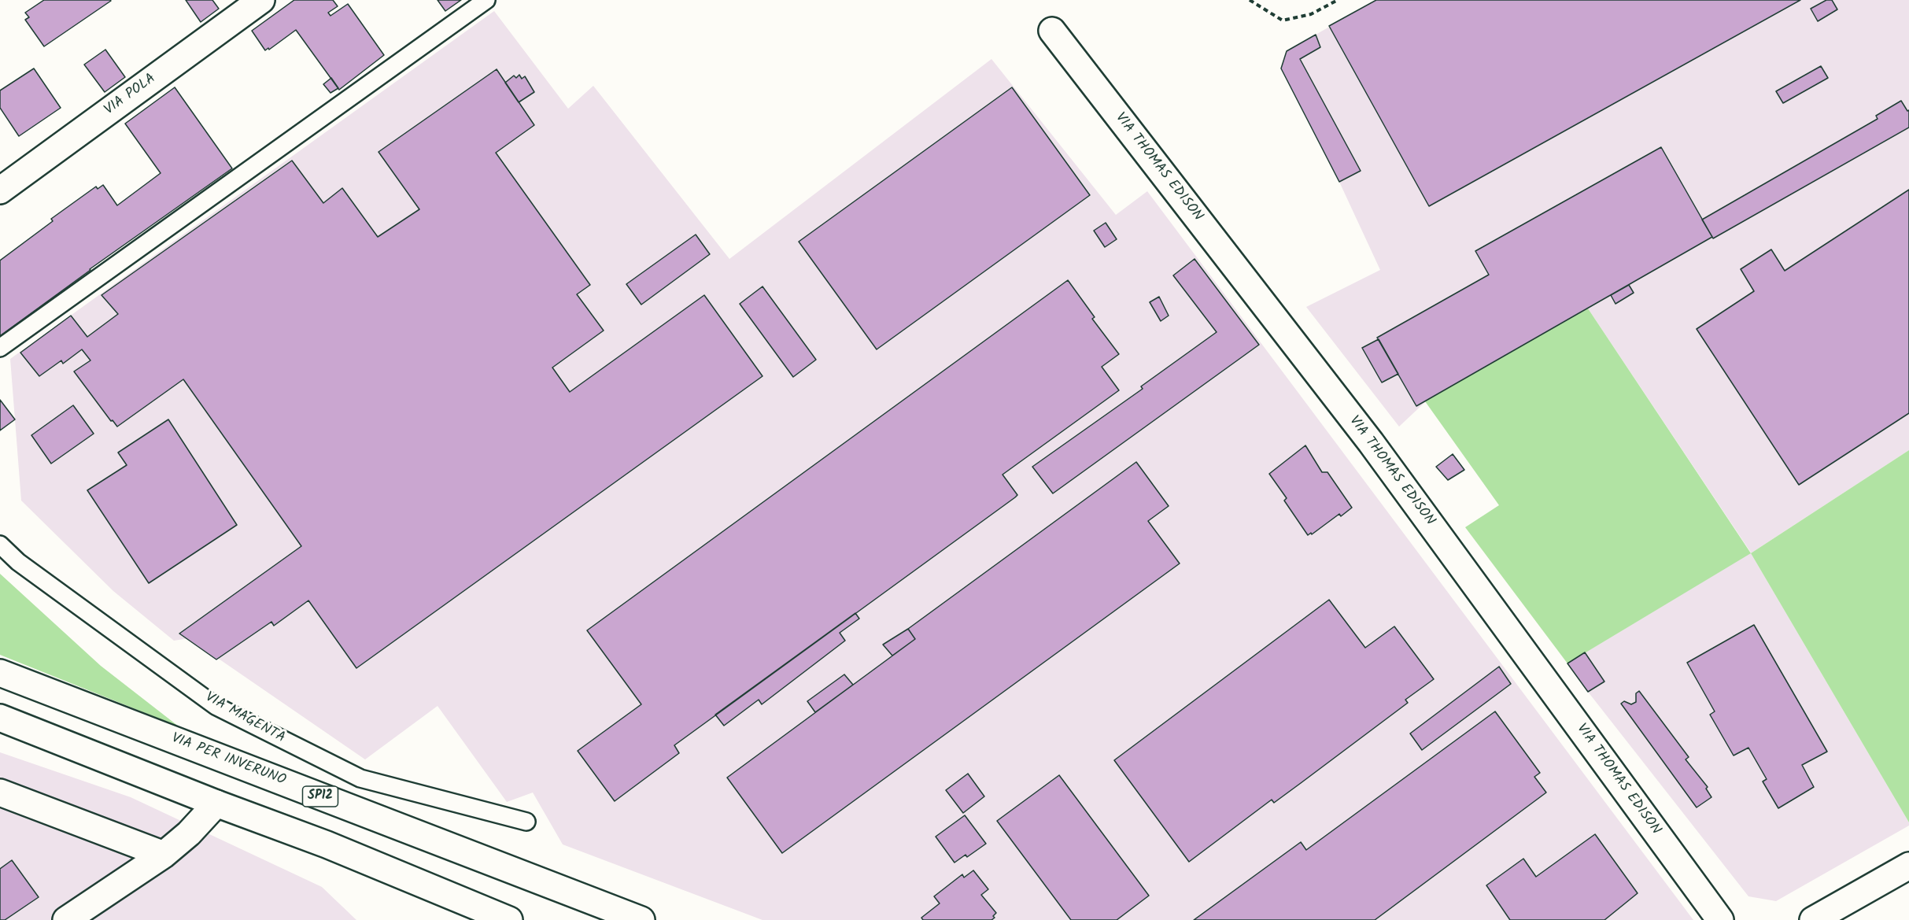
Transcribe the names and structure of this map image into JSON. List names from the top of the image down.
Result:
{
  "streets": {
    "street": [
      "VIA POLA",
      "VIA THOMAS EDISON",
      "VIA PER INVERUNO",
      "SP12"
    ],
    "lane": ["VIA MAGENTA"]
  }
}
